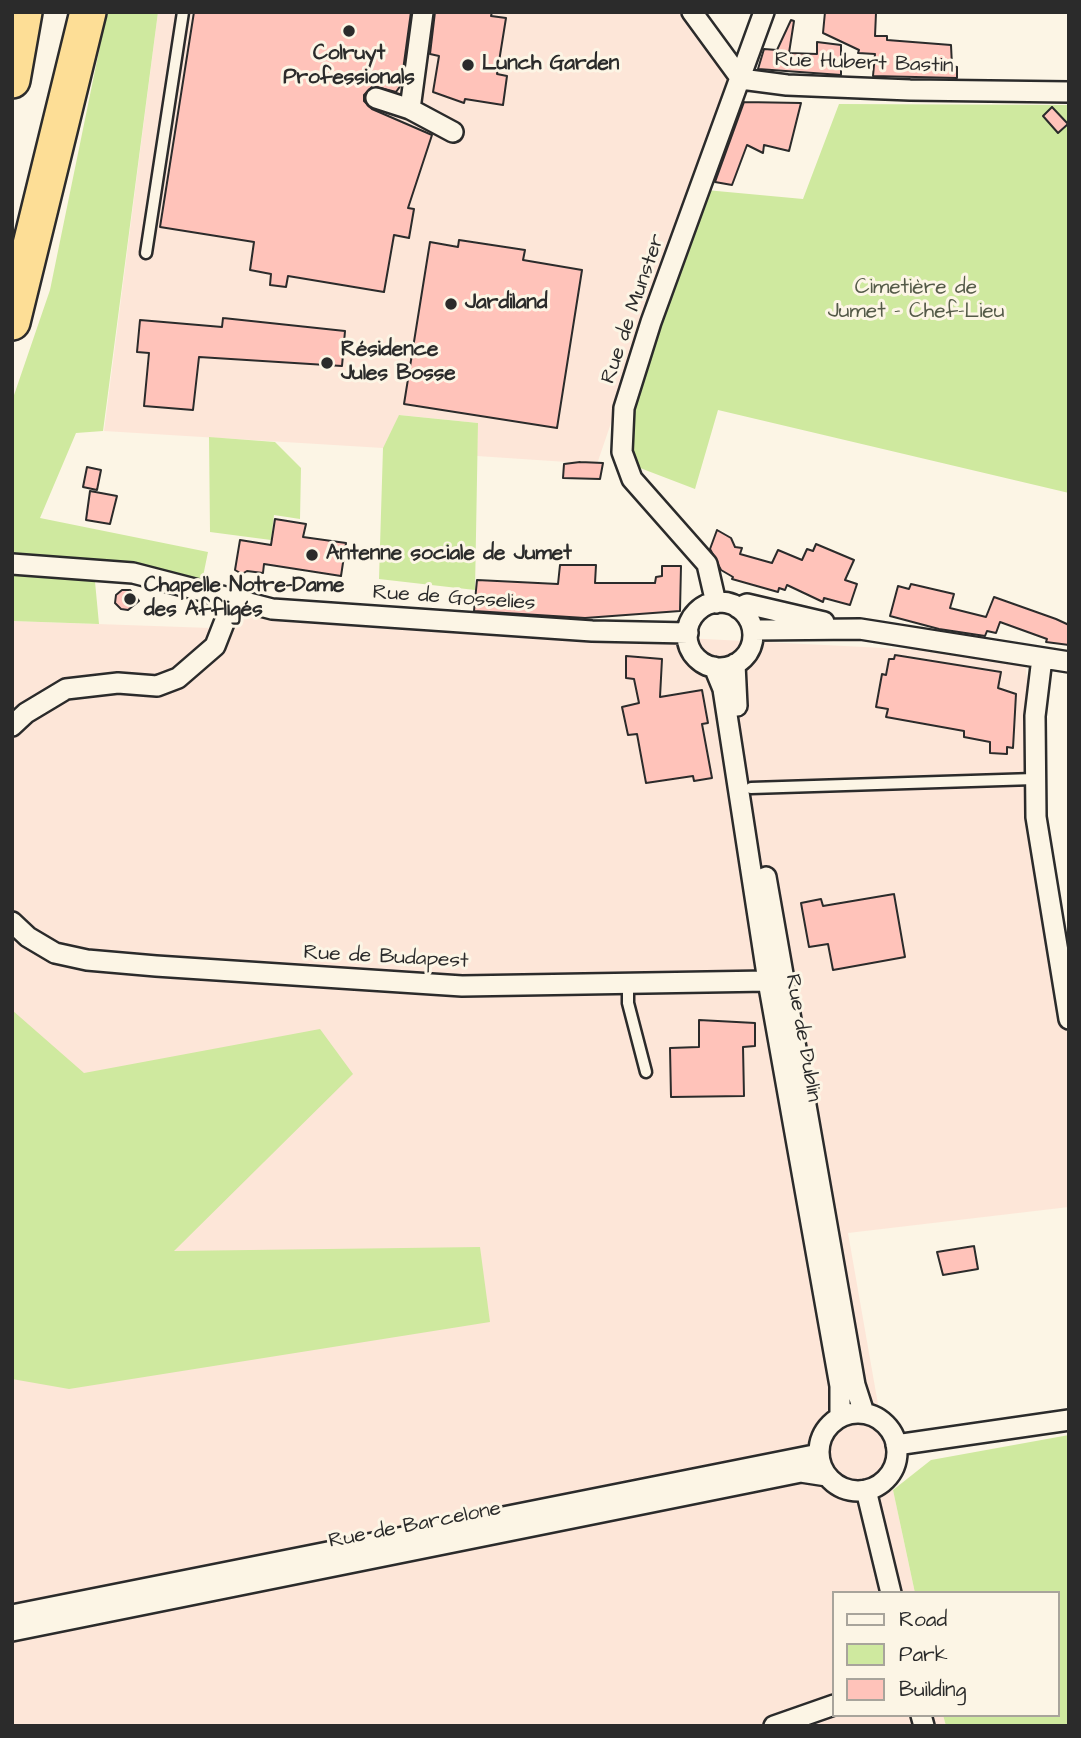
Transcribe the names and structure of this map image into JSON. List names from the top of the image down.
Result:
{
  "streets": {
    "street": [
      "Rue Hubert Bastin",
      "Rue de Munster",
      "Rue de Gosselies",
      "Rue de Budapest",
      "Rue de Dublin",
      "Rue de Barcelone"
    ]
  },
  "crossings": [
    ["Rue Hubert Bastin", "Rue de Munster"],
    ["Rue de Munster", "Rue de Gosselies"],
    ["Rue de Munster", "Rue de Dublin"],
    ["Rue de Gosselies", "Rue de Dublin"],
    ["Rue de Budapest", "Rue de Dublin"],
    ["Rue de Dublin", "Rue de Barcelone"]
  ],
  "parks": ["Cimetière de Jumet - Chef-Lieu"],
  "places": [
    "Colruyt Professionals",
    "Lunch Garden",
    "Jardiland",
    "Résidence Jules Bosse",
    "Antenne sociale de Jumet",
    "Chapelle Notre-Dame des Affligés"
  ],
  "legend": ["Road", "Park", "Building"]
}
